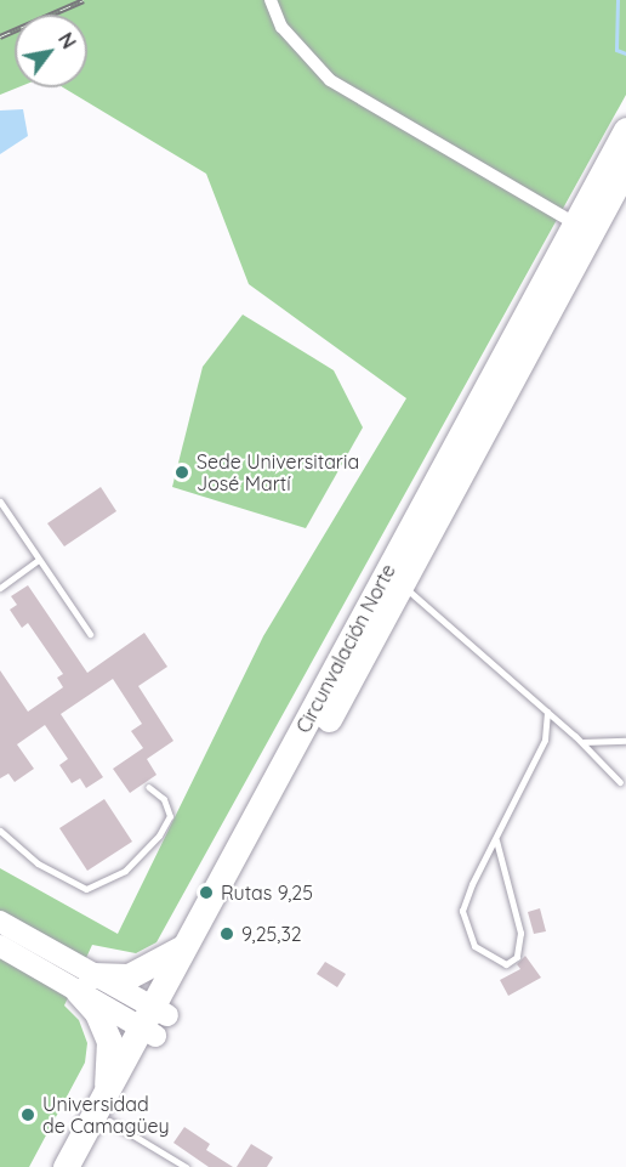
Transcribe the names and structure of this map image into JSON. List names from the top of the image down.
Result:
{
  "streets": {
    "highway": ["Circunvalación Norte"]
  },
  "places": [
    "Sede Universitaria José Martí",
    "Rutas 9,25",
    "9,25,32",
    "Universidad de Camagüey"
  ],
  "north": "top right"
}
